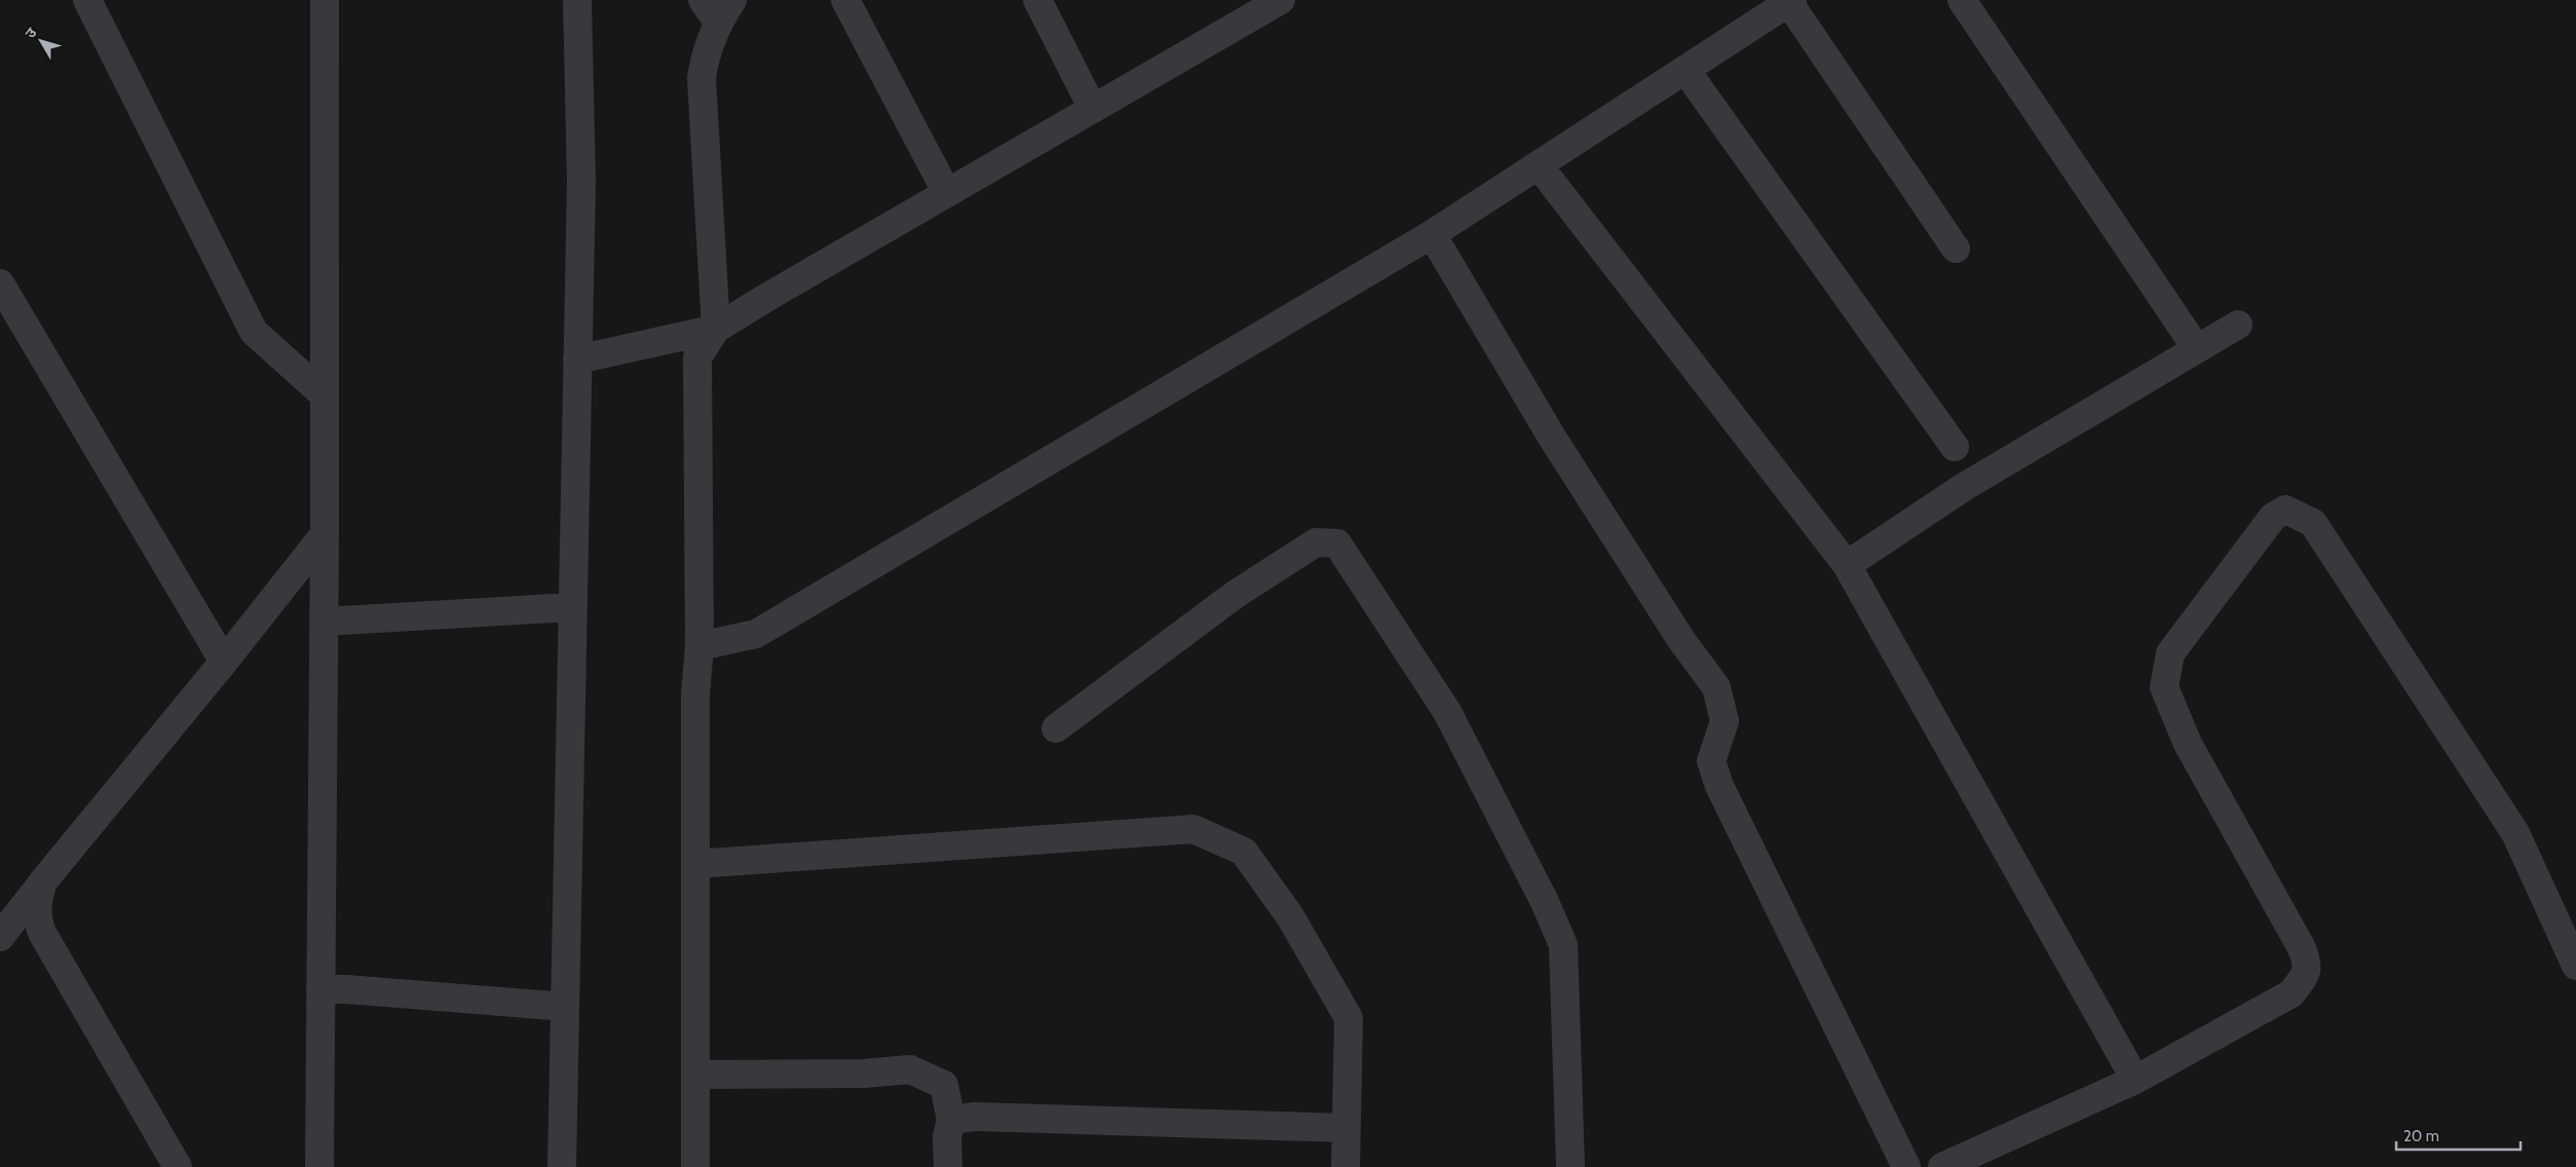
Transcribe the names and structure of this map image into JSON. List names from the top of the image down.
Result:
{
  "scale_bar": "20 m",
  "north": "top left"
}
